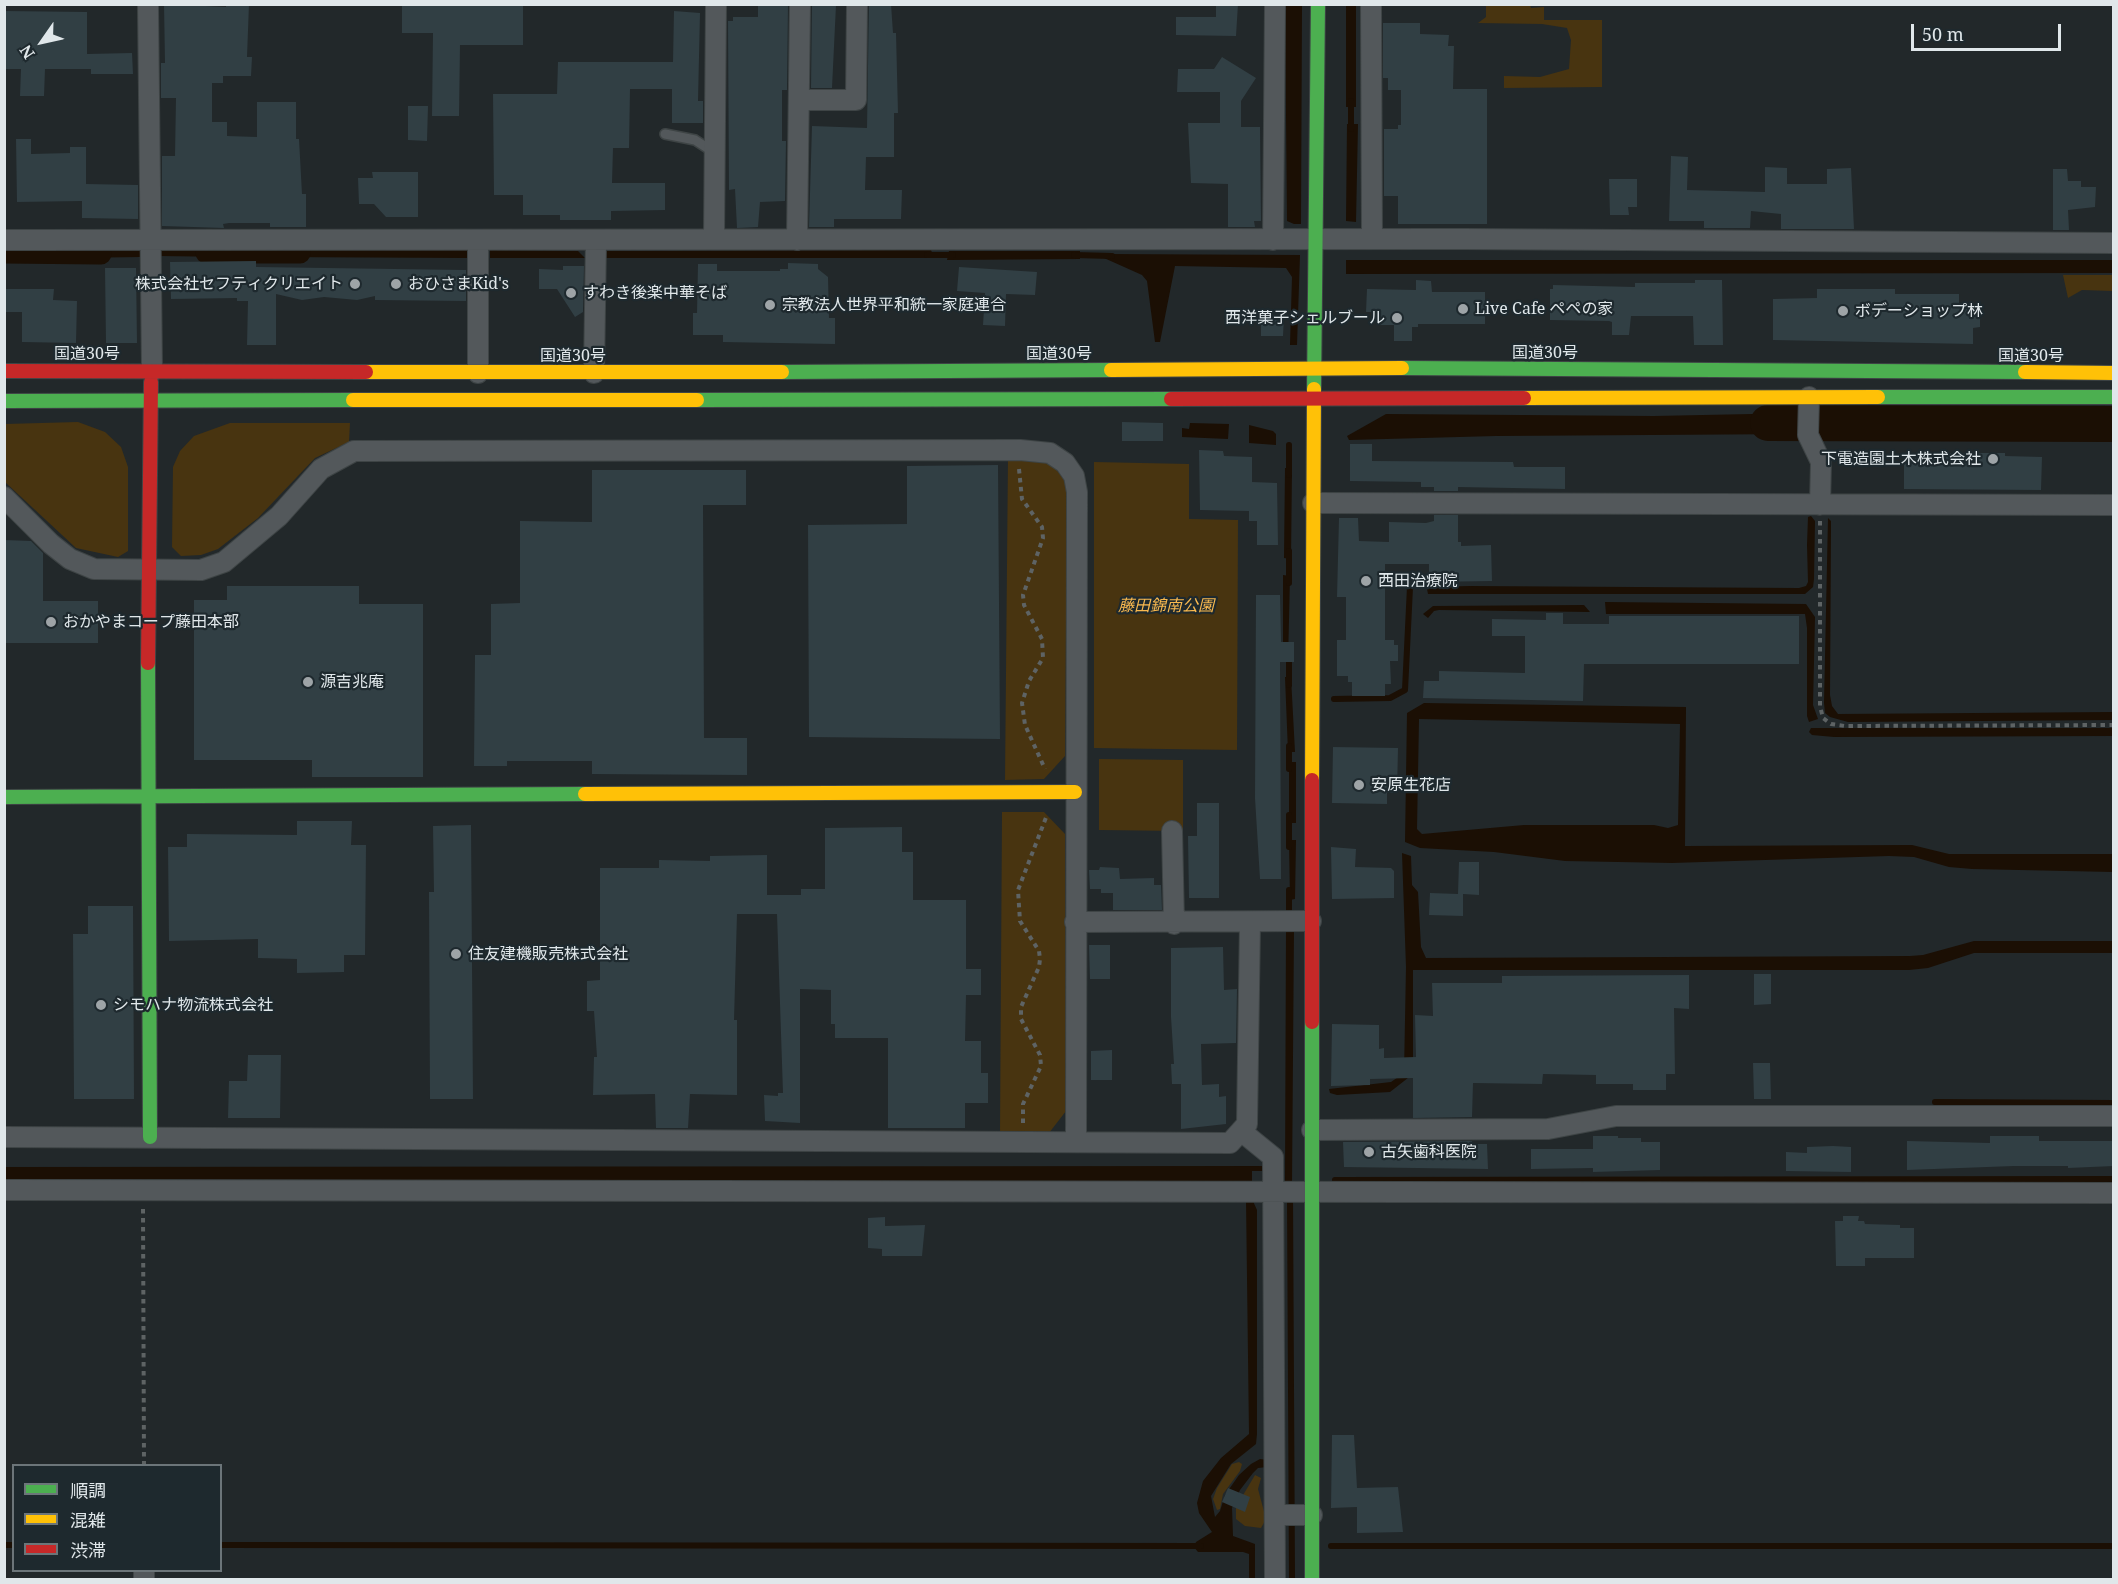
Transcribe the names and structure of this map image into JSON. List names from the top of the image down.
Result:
{
  "streets": {
    "main road": ["国道30号"]
  },
  "parks": ["藤田錦南公園"],
  "places": [
    "株式会社セフティクリエイト",
    "おひさまKid's",
    "すわき後楽中華そば",
    "宗教法人世界平和統一家庭連合",
    "Live Cafe ペペの家",
    "ボデーショップ林",
    "西洋菓子シェルブール",
    "下電造園土木株式会社",
    "西田治療院",
    "おかやまコープ藤田本部",
    "源吉兆庵",
    "安原生花店",
    "住友建機販売株式会社",
    "シモハナ物流株式会社",
    "古矢歯科医院"
  ],
  "legend": ["順調", "混雑", "渋滞"],
  "scale_bar": "50 m",
  "north": "bottom left"
}
